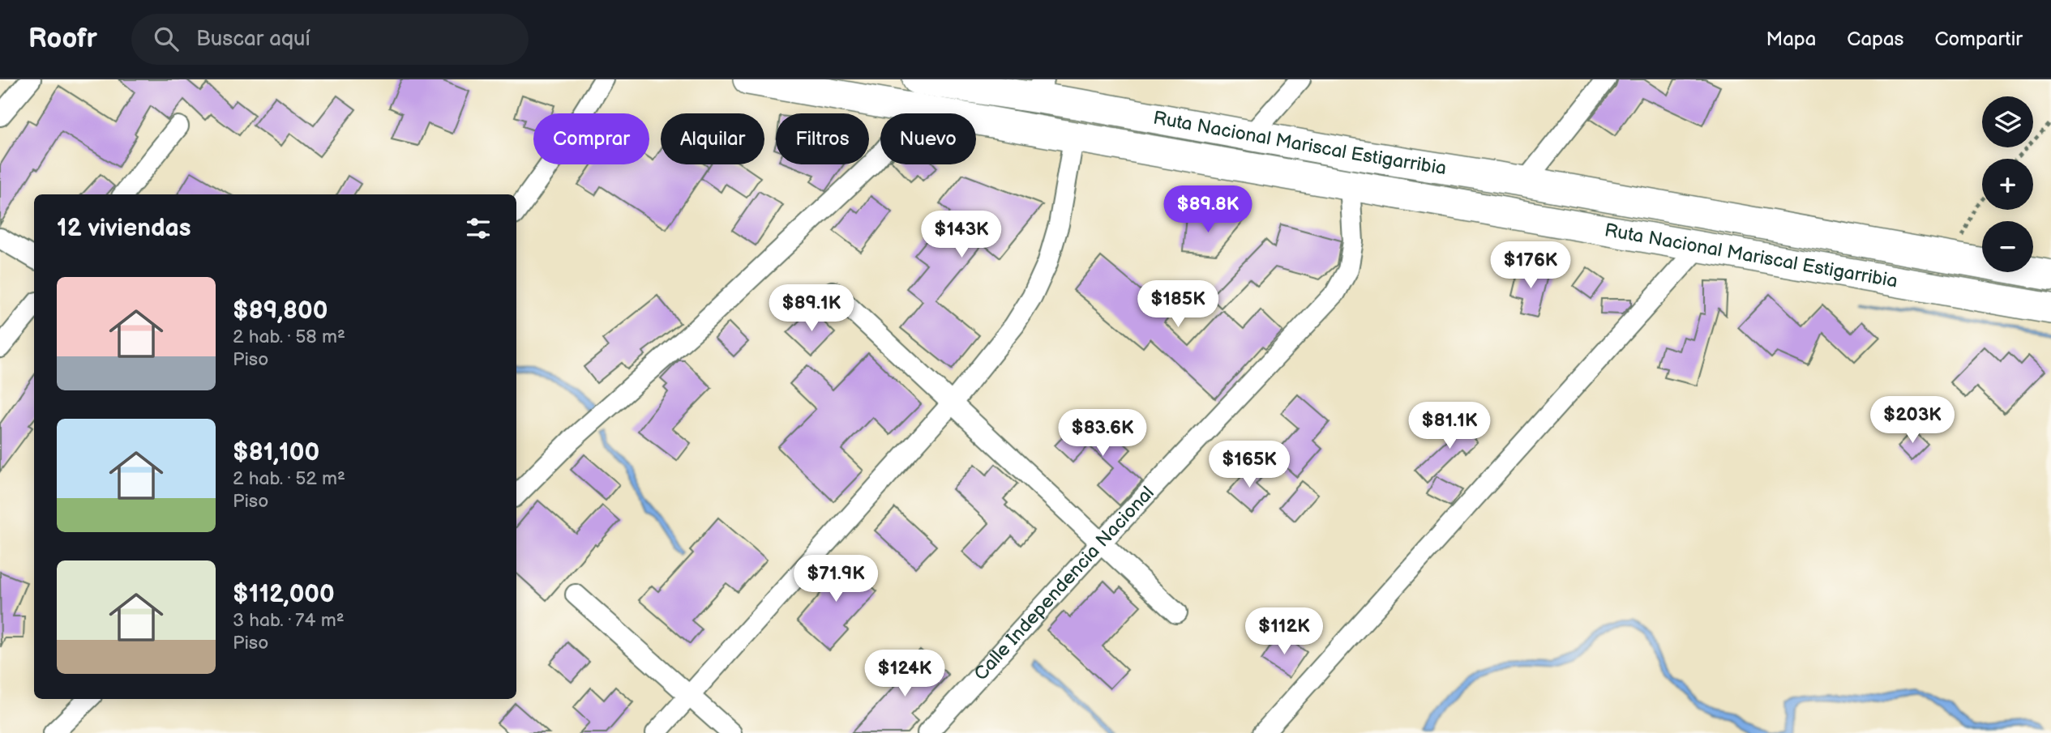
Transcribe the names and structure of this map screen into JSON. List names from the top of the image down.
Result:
{
  "streets": {
    "highway": ["Ruta Nacional Mariscal Estigarribia"],
    "street": ["Calle Independencia Nacional"]
  },
  "crossings": [
    ["Ruta Nacional Mariscal Estigarribia", "Calle Independencia Nacional"]
  ],
  "page": {
    "header": "Roofr",
    "search": "Buscar aquí",
    "nav": ["Mapa", "Capas", "Compartir"],
    "map_buttons": ["+", "−"],
    "chip": [
      "Comprar",
      "Alquilar",
      "Filtros",
      "Nuevo"
    ],
    "price": [
      "$89.8K",
      "$143K",
      "$176K",
      "$185K",
      "$89.1K",
      "$203K",
      "$81.1K",
      "$83.6K",
      "$165K",
      "$71.9K",
      "$112K",
      "$124K"
    ],
    "heading": "12 viviendas",
    "list": [
      {
        "name": "$89,800",
        "note": "2 hab. · 58 m² · Piso"
      },
      {
        "name": "$81,100",
        "note": "2 hab. · 52 m² · Piso"
      },
      {
        "name": "$112,000",
        "note": "3 hab. · 74 m² · Piso"
      }
    ]
  }
}
